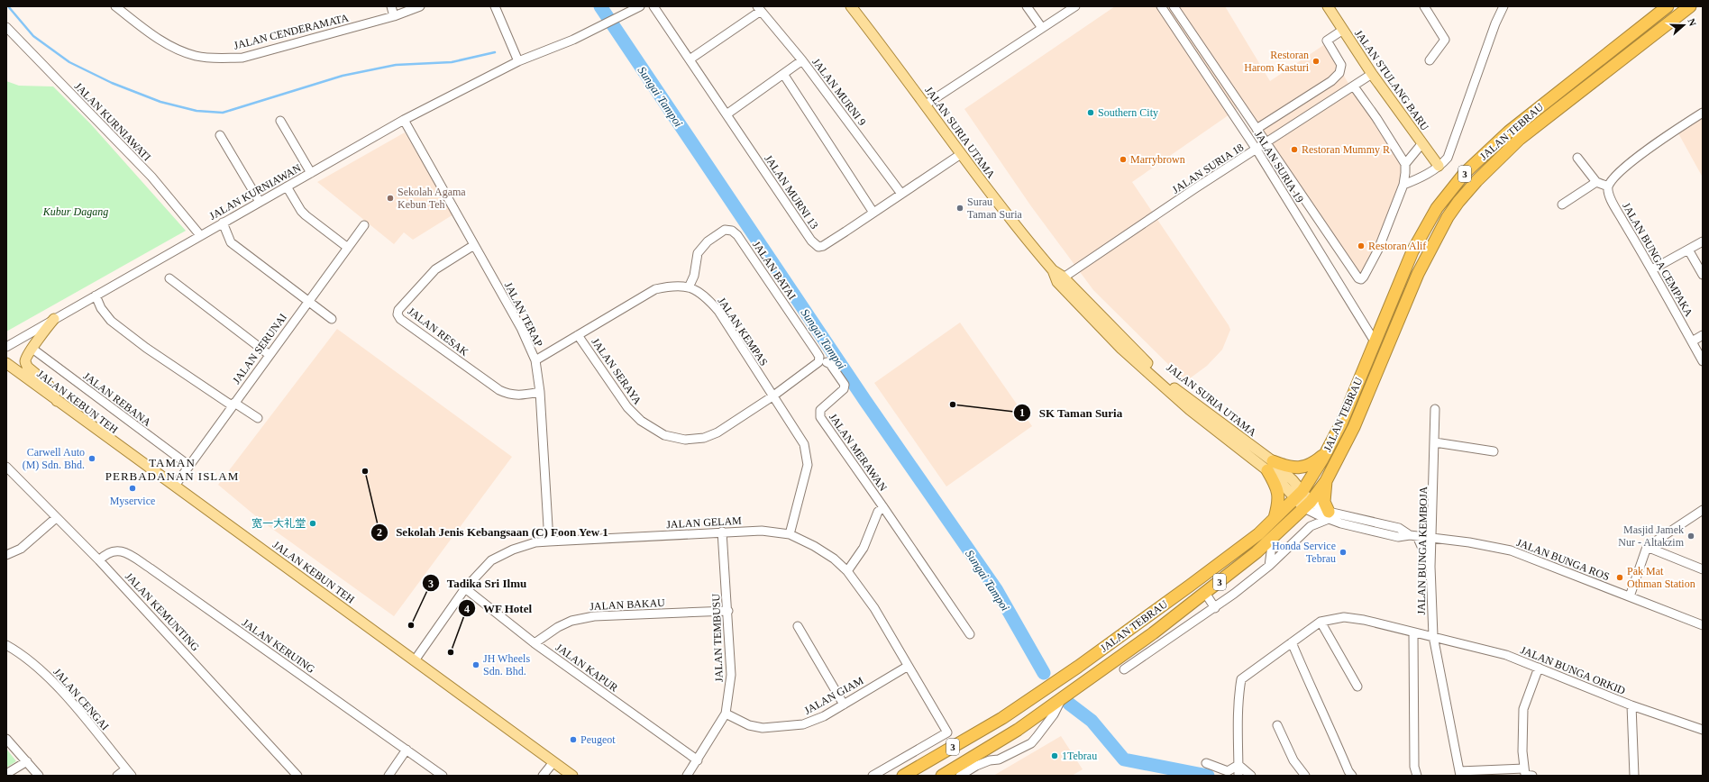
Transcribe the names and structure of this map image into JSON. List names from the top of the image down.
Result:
{
  "streets": {
    "highway": ["JALAN TEBRAU", "3"],
    "main road": ["JALAN STULANG BARU", "JALAN SURIA UTAMA", "JALAN KEBUN TEH"],
    "street": [
      "JALAN CENDERAMATA",
      "JALAN MURNI 9",
      "JALAN KURNIAWATI",
      "JALAN SURIA 19",
      "JALAN SURIA 18",
      "JALAN KURNIAWAN",
      "JALAN MURNI 13",
      "JALAN BUNGA CEMPAKA",
      "JALAN BATAI",
      "JALAN TERAP",
      "JALAN RESAK",
      "JALAN KEMPAS",
      "JALAN SERUNAI",
      "JALAN SERAYA",
      "JALAN REBANA",
      "JALAN MERAWAN",
      "JALAN GELAM",
      "JALAN BUNGA KEMBOJA",
      "JALAN BUNGA ROS",
      "JALAN BAKAU",
      "JALAN KEMUNTING",
      "JALAN TEMBUSU",
      "JALAN KERUING",
      "JALAN KAPUR",
      "JALAN BUNGA ORKID",
      "JALAN GIAM",
      "JALAN CENGAI"
    ]
  },
  "crossings": [
    ["JALAN STULANG BARU", "JALAN SURIA 18"],
    ["JALAN MURNI 9", "JALAN MURNI 13"],
    ["JALAN KURNIAWATI", "JALAN KURNIAWAN"],
    ["JALAN TEBRAU", "JALAN SURIA UTAMA"],
    ["JALAN TEBRAU", "JALAN SURIA 19"],
    ["JALAN TEBRAU", "JALAN BUNGA ROS"],
    ["JALAN SURIA UTAMA", "JALAN SURIA 18"],
    ["JALAN SURIA UTAMA", "JALAN MURNI 13"],
    ["JALAN SURIA UTAMA", "JALAN BUNGA ROS"],
    ["JALAN SURIA 19", "JALAN SURIA 18"],
    ["JALAN KURNIAWAN", "JALAN TERAP"],
    ["JALAN BATAI", "JALAN KEMPAS"],
    ["JALAN BATAI", "JALAN SERAYA"],
    ["JALAN TERAP", "JALAN RESAK"],
    ["JALAN TERAP", "JALAN KEMPAS"],
    ["JALAN TERAP", "JALAN GELAM"],
    ["JALAN KEMPAS", "JALAN SERAYA"],
    ["JALAN KEMPAS", "JALAN GELAM"],
    ["JALAN SERUNAI", "JALAN REBANA"],
    ["JALAN SERUNAI", "JALAN KEBUN TEH"],
    ["JALAN KEBUN TEH", "JALAN GELAM"],
    ["JALAN MERAWAN", "JALAN GELAM"],
    ["JALAN GELAM", "JALAN TEMBUSU"],
    ["JALAN GELAM", "JALAN KAPUR"],
    ["JALAN GELAM", "JALAN GIAM"],
    ["JALAN BUNGA KEMBOJA", "JALAN BUNGA ROS"],
    ["JALAN BUNGA KEMBOJA", "JALAN BUNGA ORKID"],
    ["JALAN BAKAU", "JALAN TEMBUSU"],
    ["JALAN BAKAU", "JALAN KAPUR"],
    ["JALAN KEMUNTING", "JALAN KERUING"],
    ["JALAN TEMBUSU", "JALAN KAPUR"],
    ["JALAN TEMBUSU", "JALAN GIAM"]
  ],
  "districts": ["TAMAN PERBADANAN ISLAM"],
  "water": ["Sungai Tampoi"],
  "parks": ["Kubur Dagang"],
  "places": [
    "Restoran Harom Kasturi",
    "Southern City",
    "Restoran Mummy R",
    "Marrybrown",
    "Sekolah Agama Kebun Teh",
    "Surau Taman Suria",
    "Restoran Alif",
    "SK Taman Suria",
    "Carwell Auto (M) Sdn. Bhd.",
    "Sekolah Jenis Kebangsaan (C) Foon Yew 1",
    "Myservice",
    "宽一大礼堂",
    "Masjid Jamek Nur - Altakzim",
    "Honda Service Tebrau",
    "Pak Mat Othman Station",
    "Tadika Sri Ilmu",
    "WF Hotel",
    "JH Wheels Sdn. Bhd.",
    "Peugeot",
    "1Tebrau"
  ],
  "north": "right"
}
